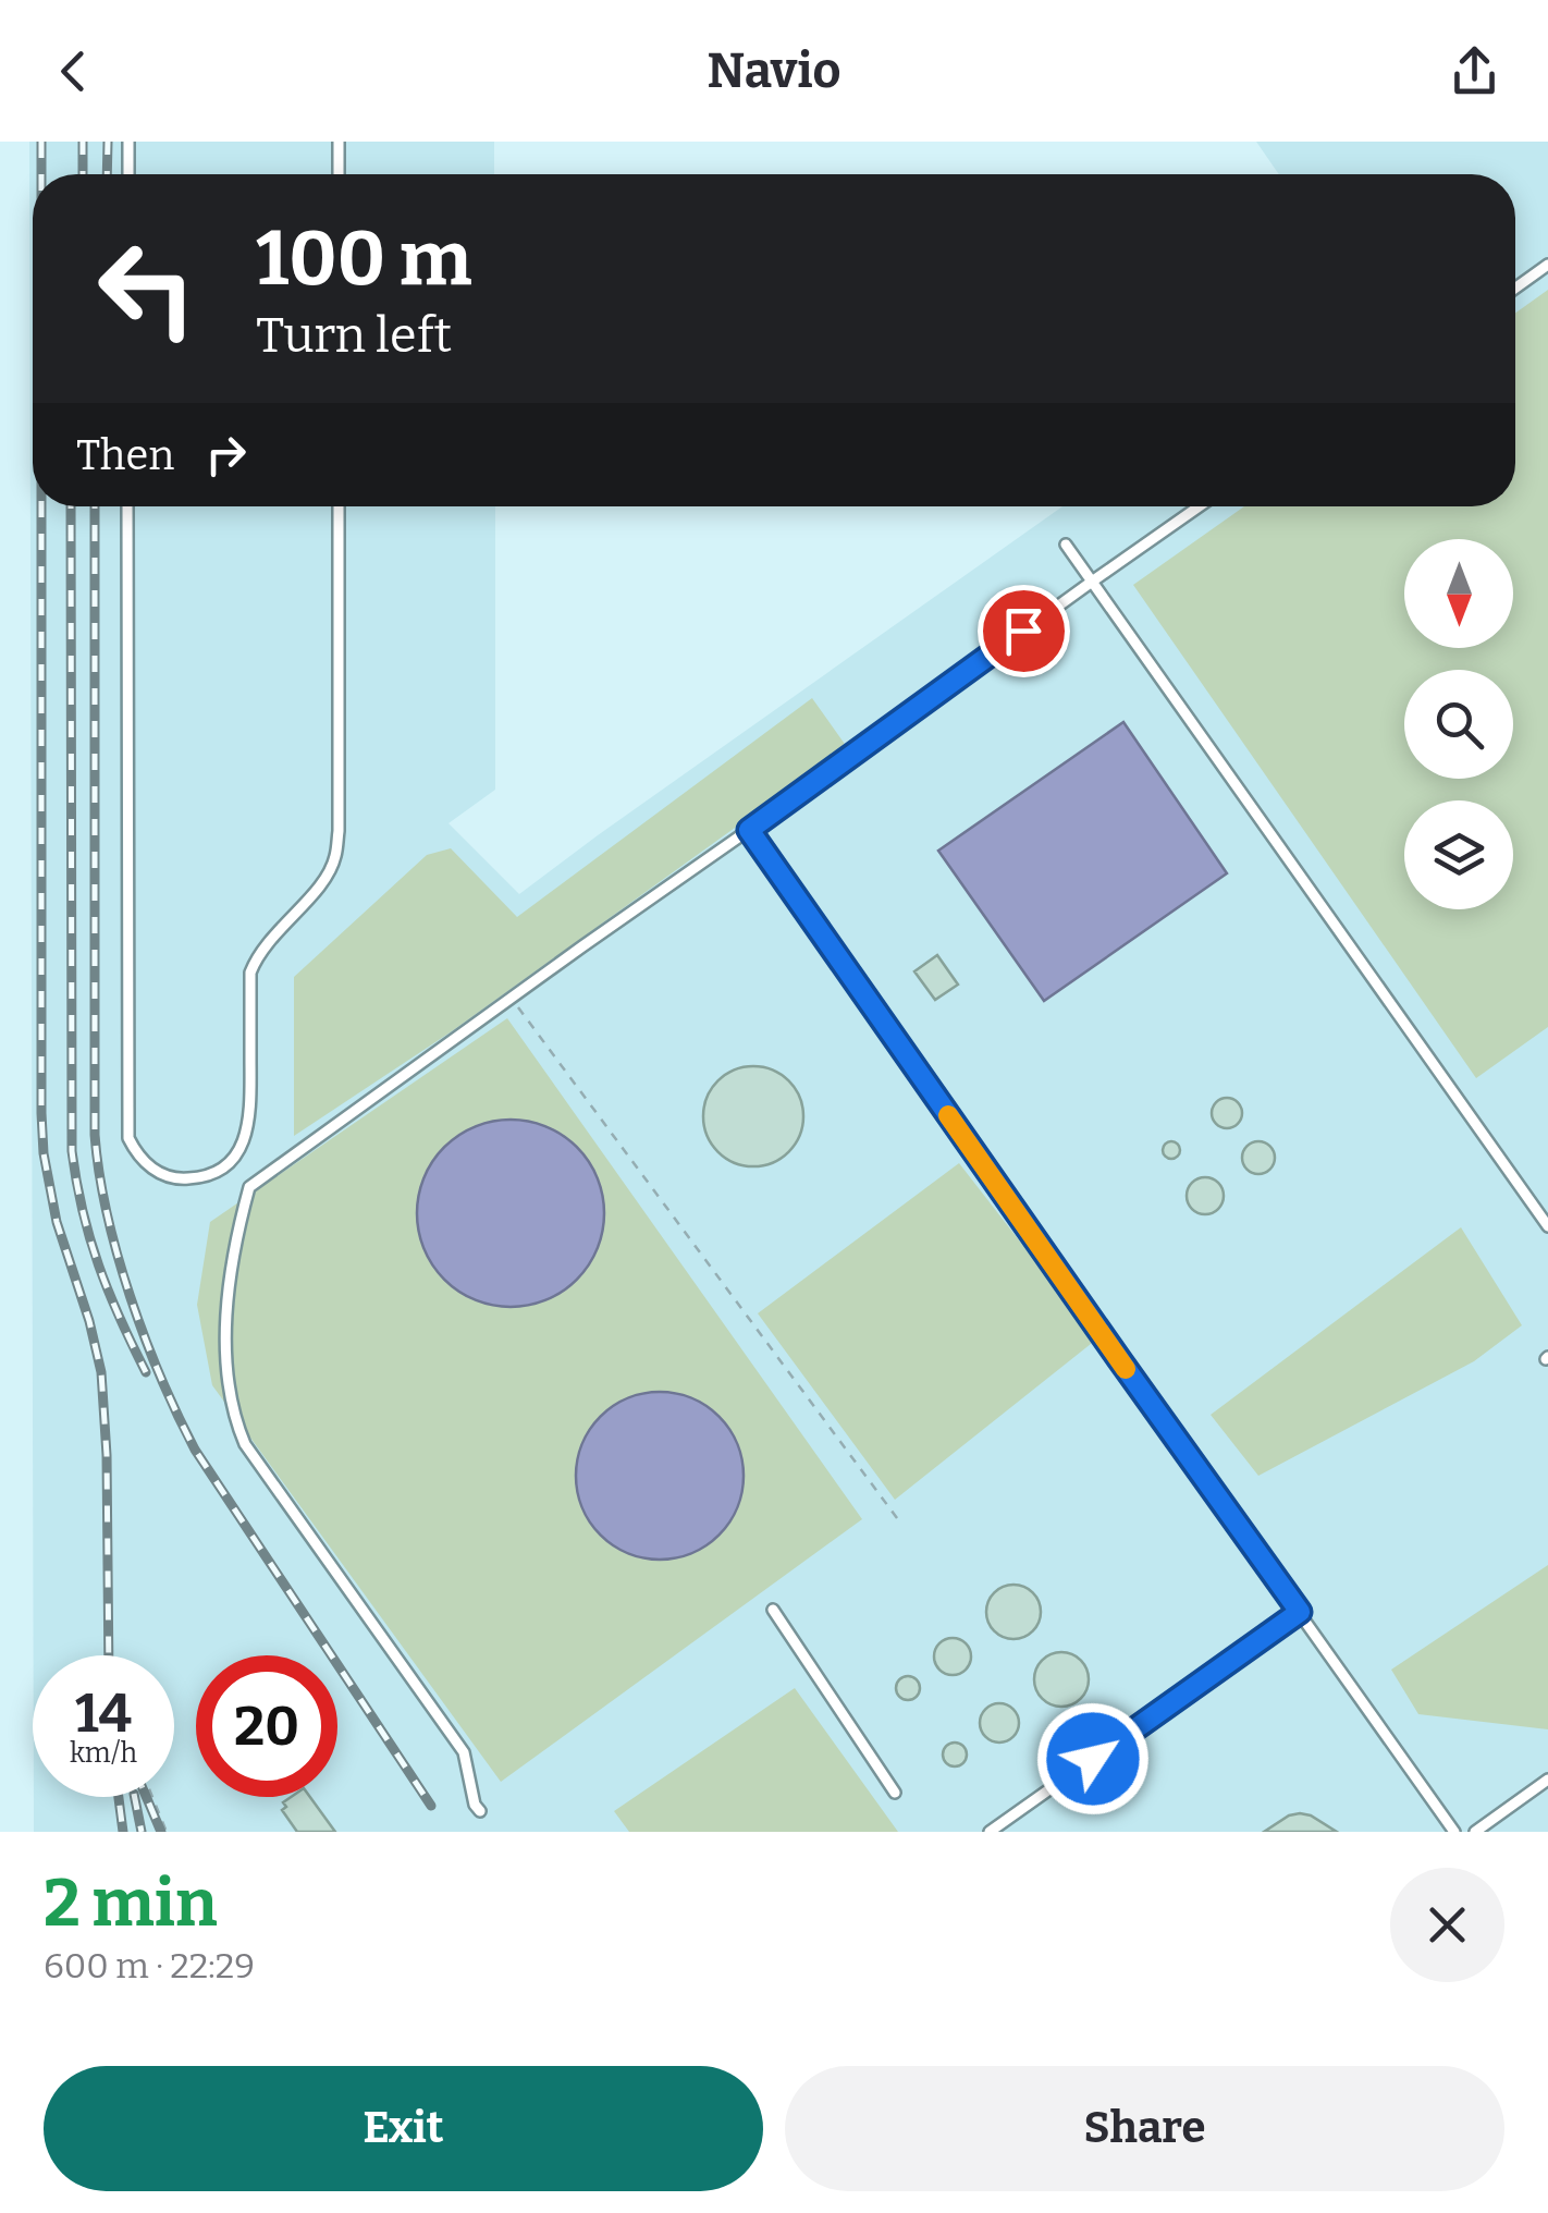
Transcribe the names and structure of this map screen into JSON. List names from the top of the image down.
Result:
{
  "north": "bottom",
  "page": {
    "header": "Navio",
    "turn": ["100 m", "Turn left"],
    "then": "Then",
    "speed": "14 km/h",
    "limit": "20",
    "heading": ["2 min", "600 m · 22:29"],
    "buttons": ["Exit", "Share"]
  }
}
